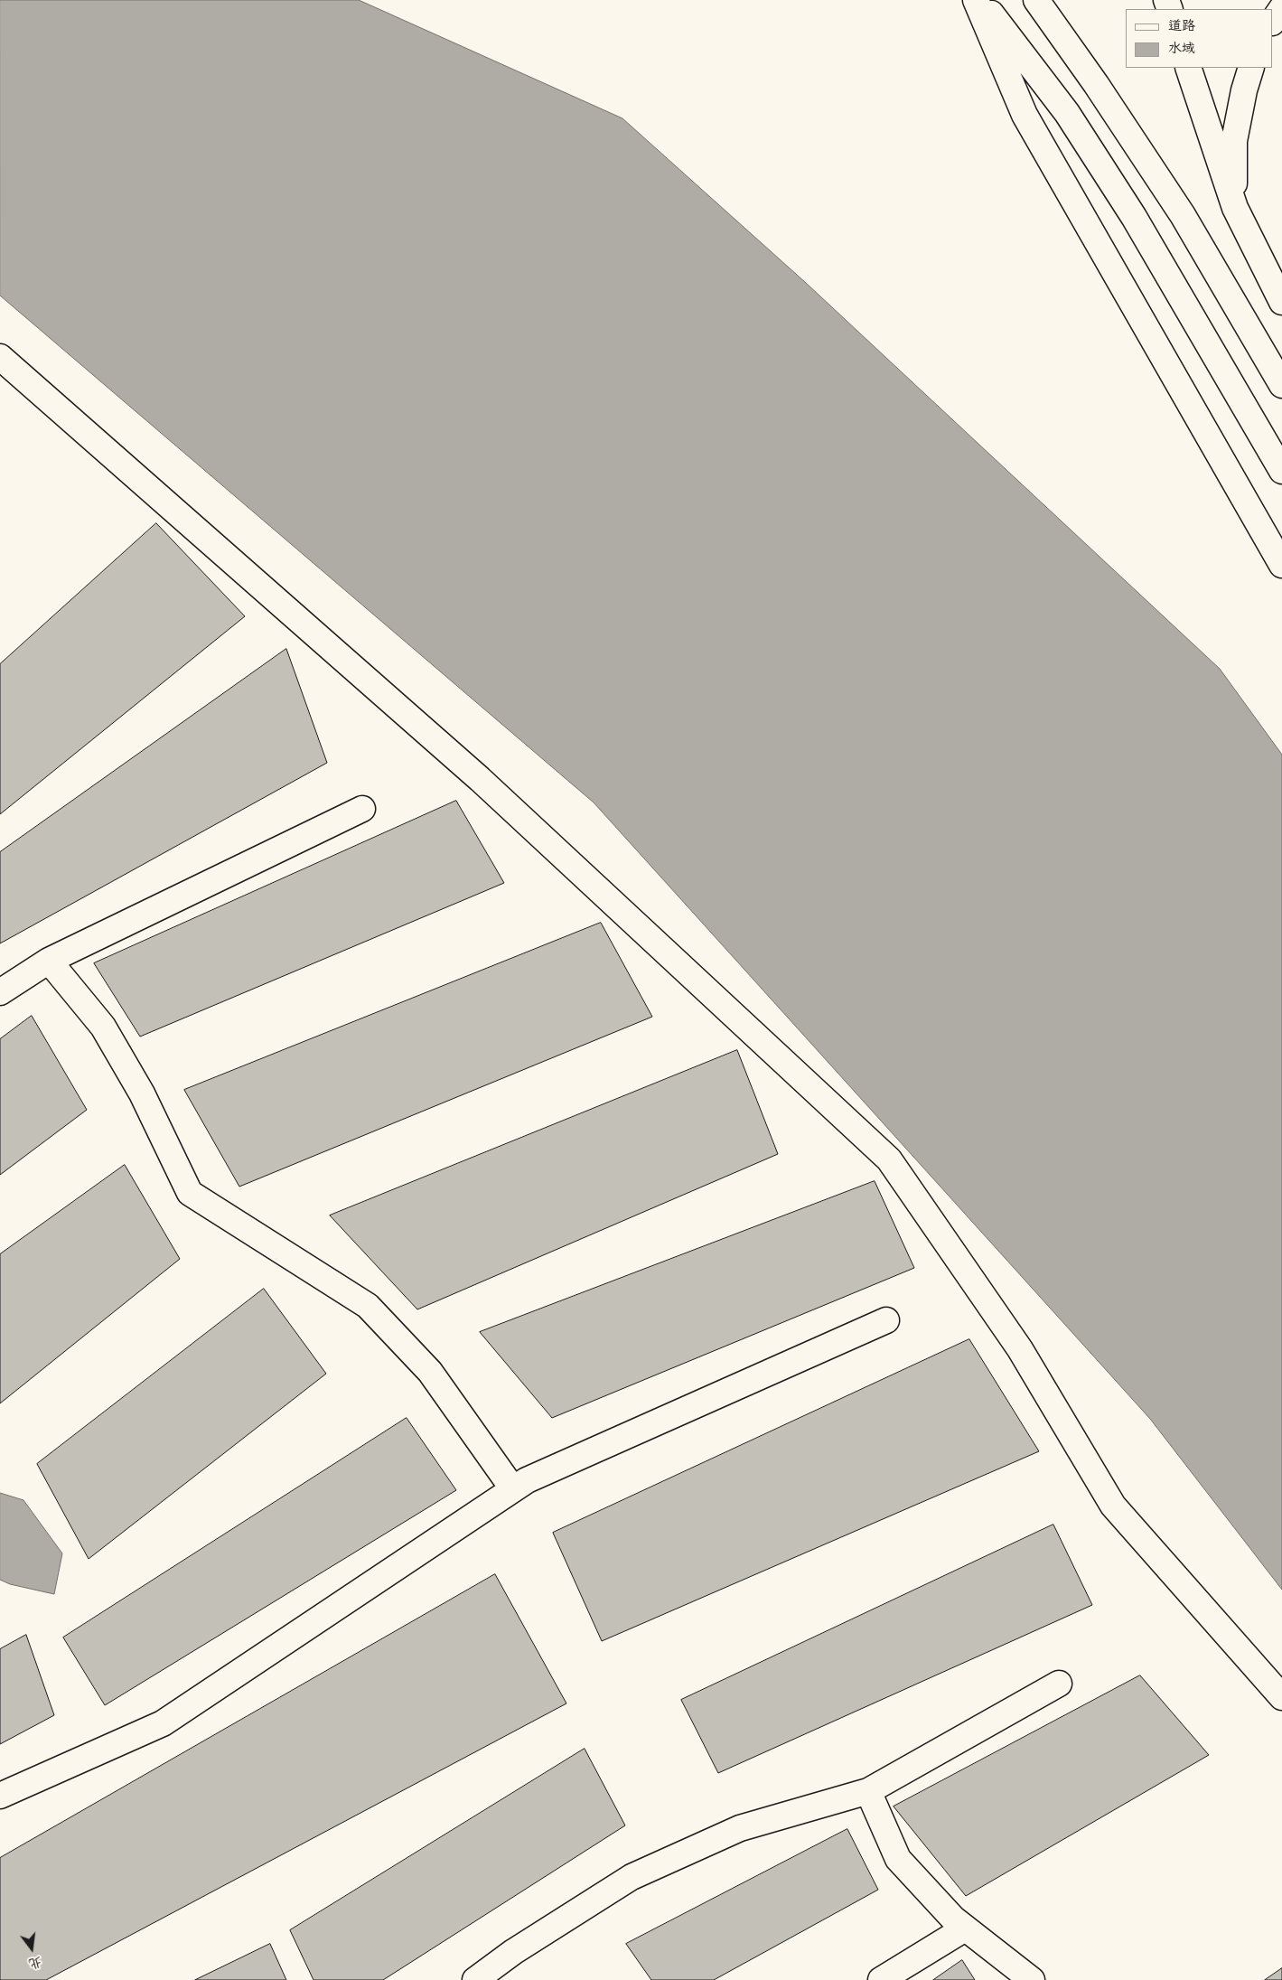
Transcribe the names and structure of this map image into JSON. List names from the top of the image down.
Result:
{
  "legend": ["道路", "水域"],
  "north": "bottom"
}
